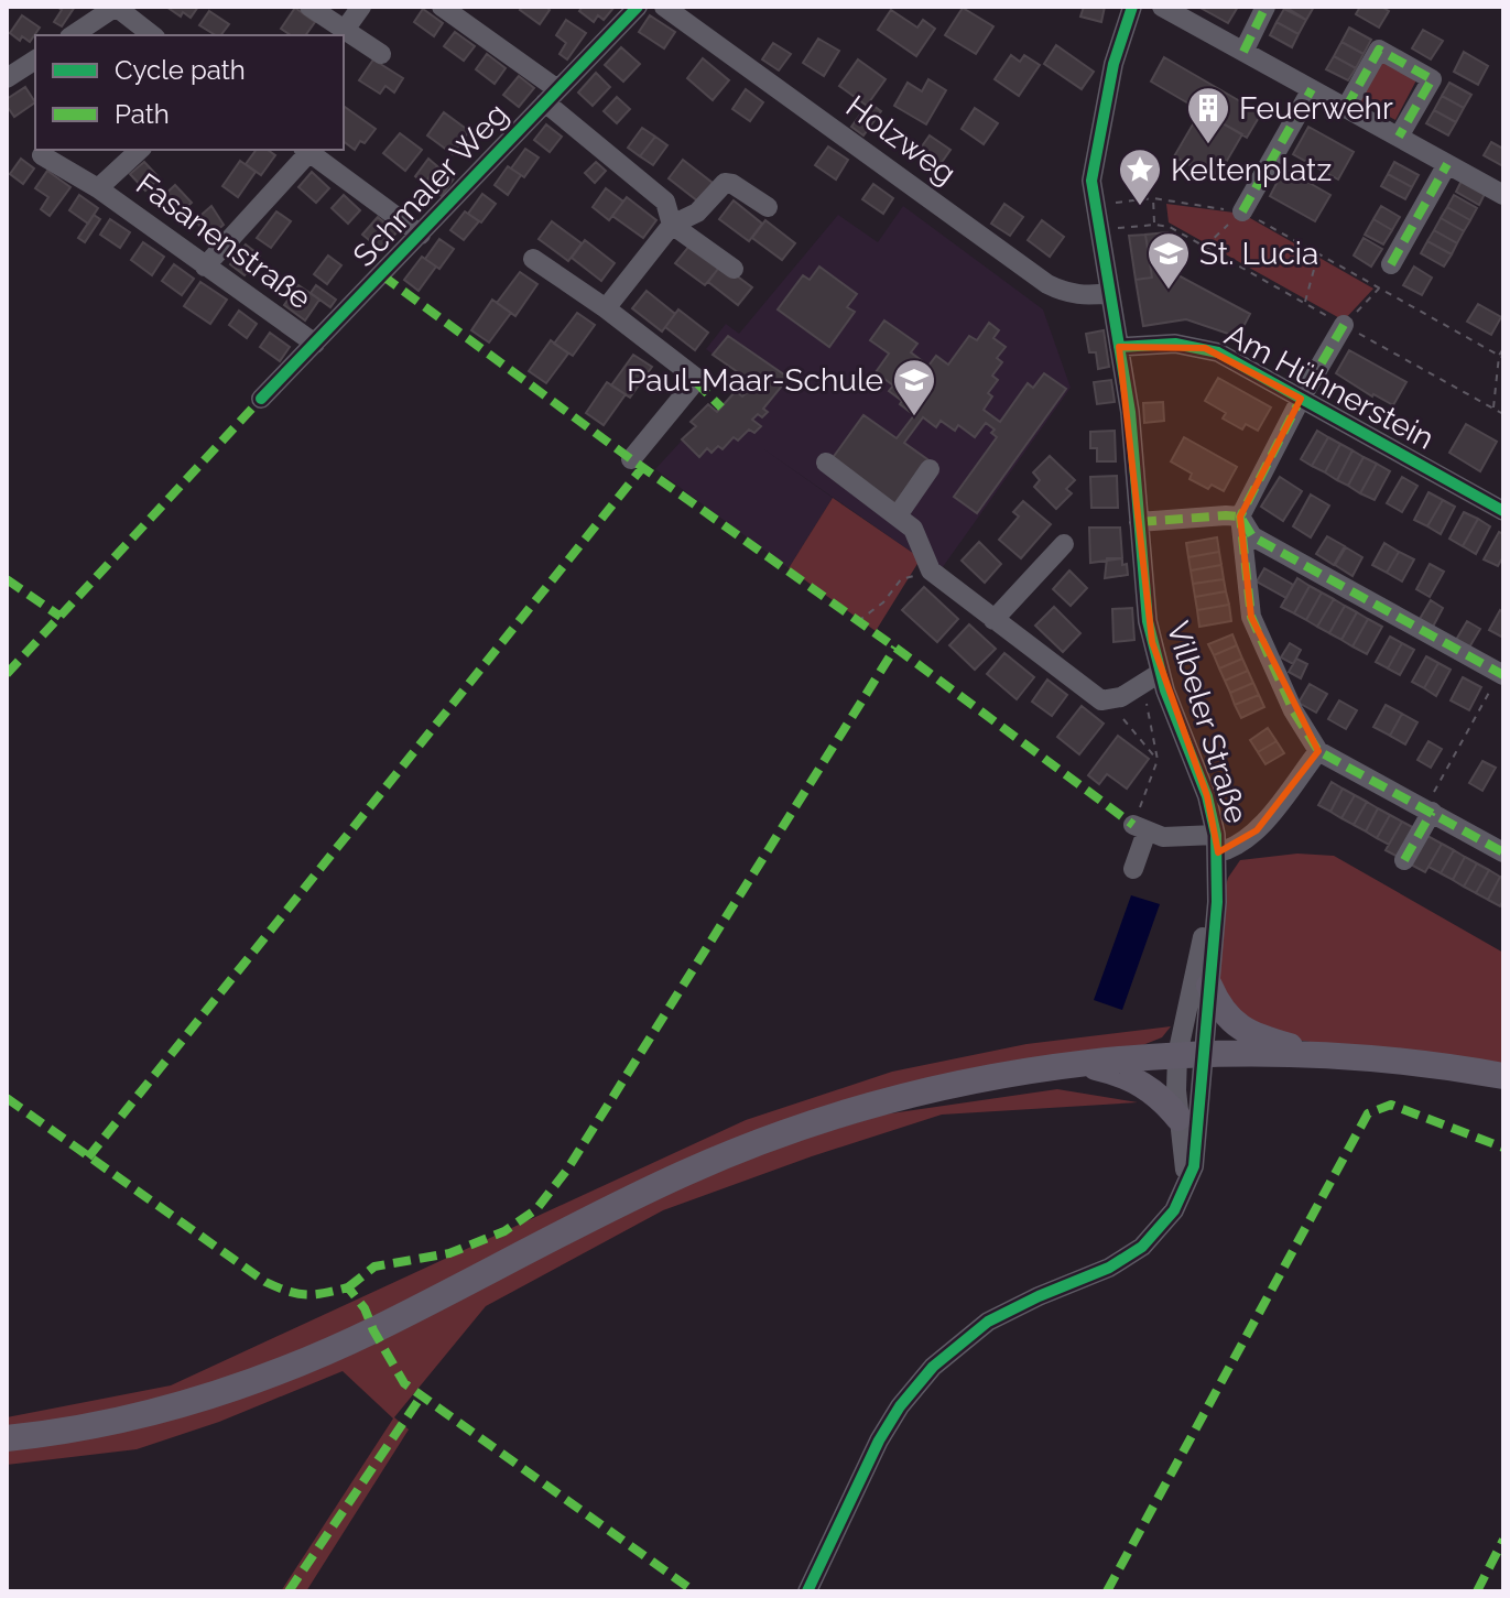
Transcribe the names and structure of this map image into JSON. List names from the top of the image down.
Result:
{
  "streets": {
    "street": [
      "Holzweg",
      "Schmaler Weg",
      "Fasanenstraße",
      "Am Hühnerstein",
      "Vilbeler Straße"
    ]
  },
  "crossings": [
    ["Holzweg", "Vilbeler Straße"],
    ["Schmaler Weg", "Fasanenstraße"],
    ["Am Hühnerstein", "Vilbeler Straße"]
  ],
  "places": {
    "building": ["Feuerwehr"],
    "place": ["Keltenplatz"],
    "school or university": ["St. Lucia", "Paul-Maar-Schule"]
  },
  "legend": ["Cycle path", "Path"]
}
